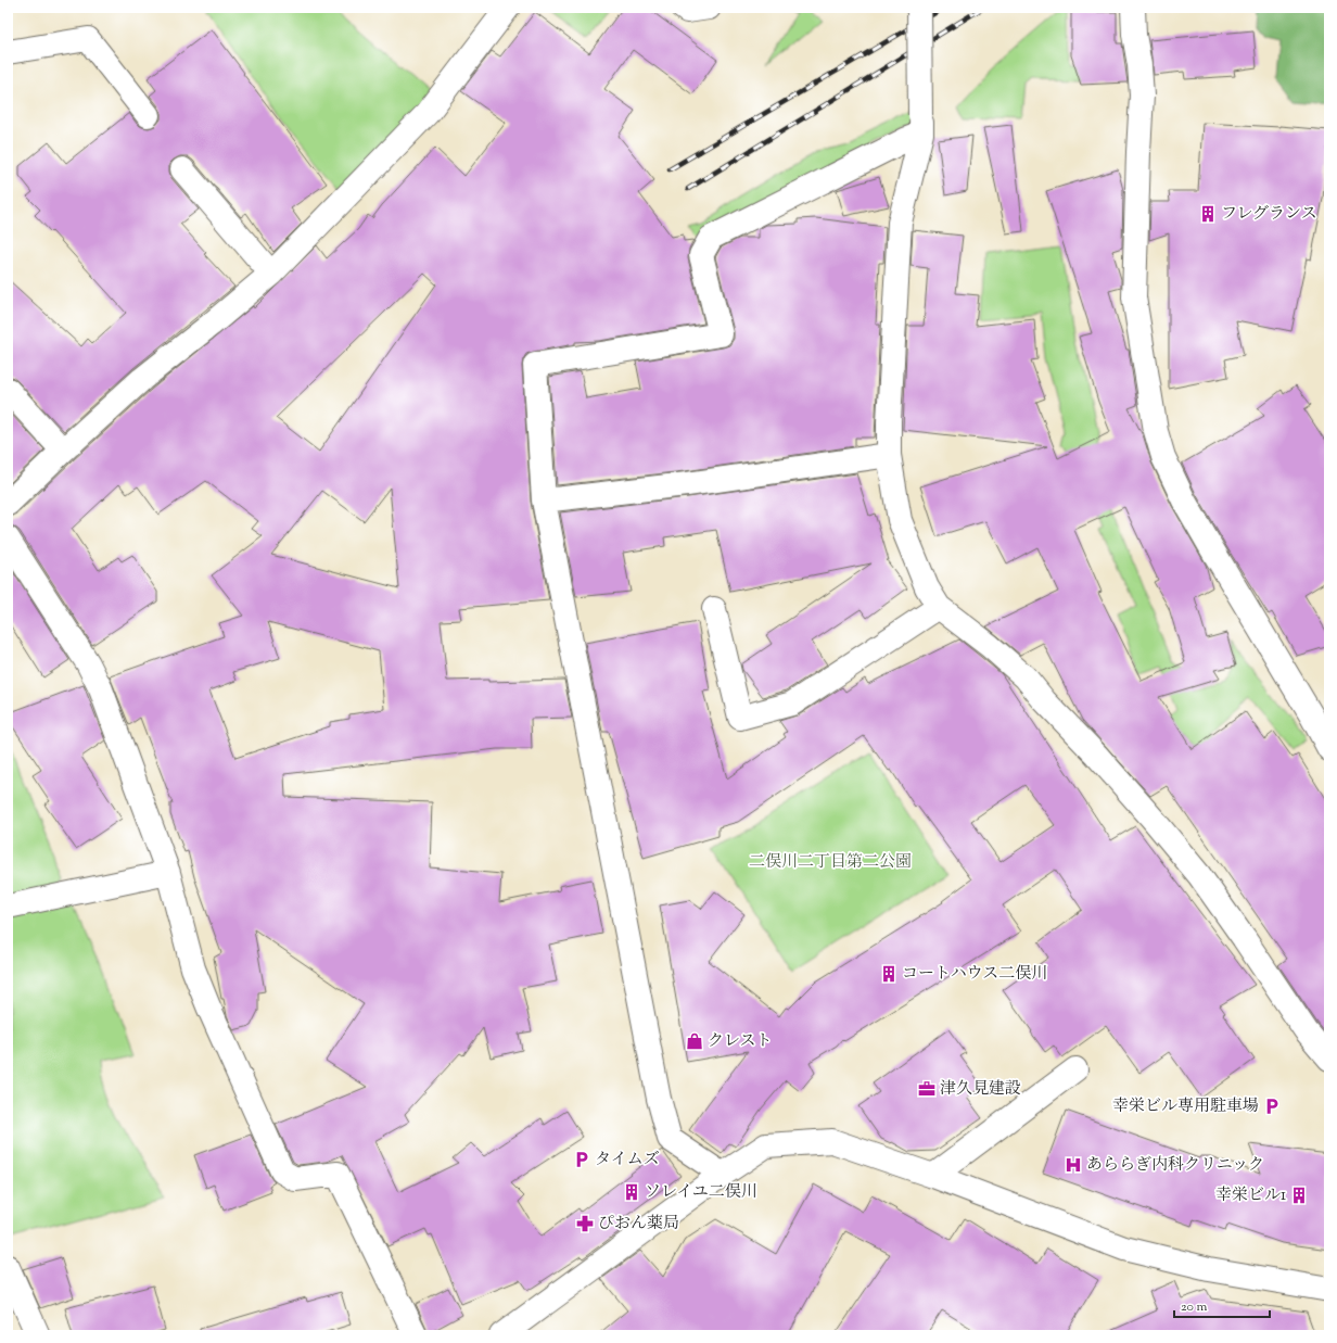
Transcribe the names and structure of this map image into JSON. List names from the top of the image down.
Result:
{
  "parks": ["二俣川二丁目第二公園"],
  "places": {
    "building": [
      "フレグランス",
      "コートハウス二俣川",
      "ソレイユ二俣川",
      "幸栄ビル1"
    ],
    "shop": ["クレスト"],
    "office": ["津久見建設"],
    "parking": ["幸栄ビル専用駐車場", "タイムズ"],
    "hospital": ["あららぎ内科クリニック"],
    "pharmacy": ["ぴおん薬局"]
  },
  "scale_bar": "20 m"
}
